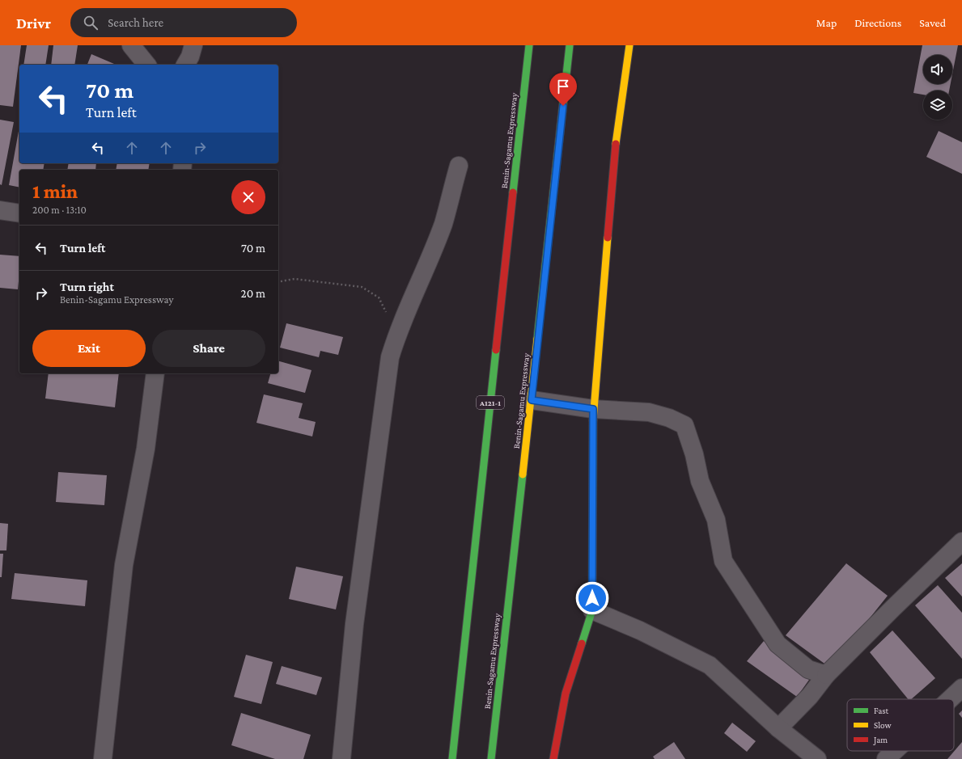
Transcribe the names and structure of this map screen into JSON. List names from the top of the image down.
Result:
{
  "streets": {
    "main road": ["Benin-Sagamu Expressway", "A121-1"]
  },
  "legend": ["Fast", "Slow", "Jam"],
  "page": {
    "header": "Drivr",
    "search": "Search here",
    "nav": ["Map", "Directions", "Saved"],
    "turn": ["70 m", "Turn left"],
    "heading": ["1 min", "200 m · 13:10"],
    "list": [
      {
        "name": "Turn left",
        "value": "70 m"
      },
      {
        "name": "Turn right",
        "note": "Benin-Sagamu Expressway",
        "value": "20 m"
      }
    ],
    "buttons": ["Exit", "Share"]
  }
}
